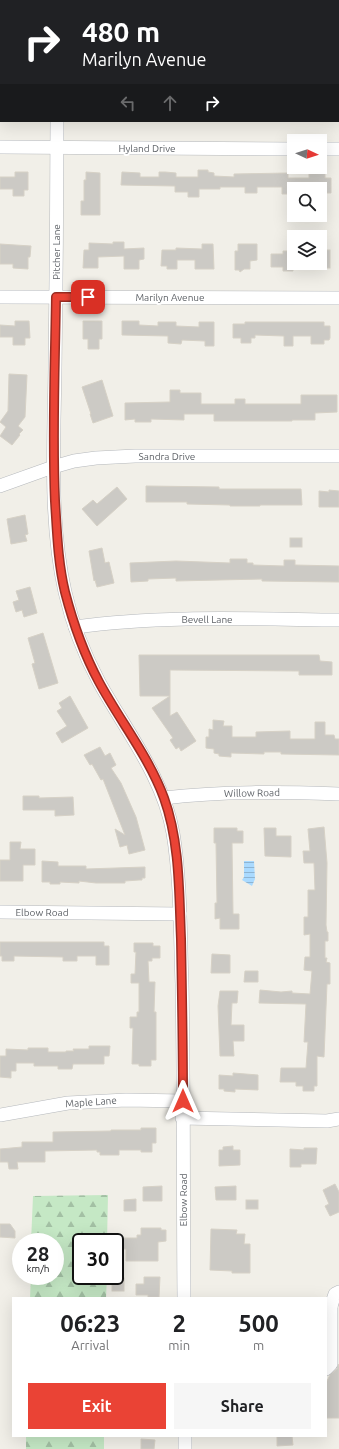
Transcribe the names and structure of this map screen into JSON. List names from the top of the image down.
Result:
{
  "streets": {
    "street": [
      "Hyland Drive",
      "Pitcher Lane",
      "Marilyn Avenue",
      "Sandra Drive",
      "Bevell Lane",
      "Willow Road",
      "Elbow Road",
      "Maple Lane"
    ]
  },
  "crossings": [
    ["Hyland Drive", "Pitcher Lane"],
    ["Pitcher Lane", "Marilyn Avenue"],
    ["Pitcher Lane", "Sandra Drive"],
    ["Pitcher Lane", "Bevell Lane"],
    ["Pitcher Lane", "Willow Road"],
    ["Pitcher Lane", "Elbow Road"],
    ["Pitcher Lane", "Maple Lane"],
    ["Elbow Road", "Maple Lane"]
  ],
  "north": "right",
  "page": {
    "turn": ["480 m", "Marilyn Avenue"],
    "speed": "28 km/h",
    "limit": "30",
    "eta": [
      "06:23",
      "Arrival",
      "2",
      "min",
      "500",
      "m"
    ],
    "buttons": ["Exit", "Share"]
  }
}
